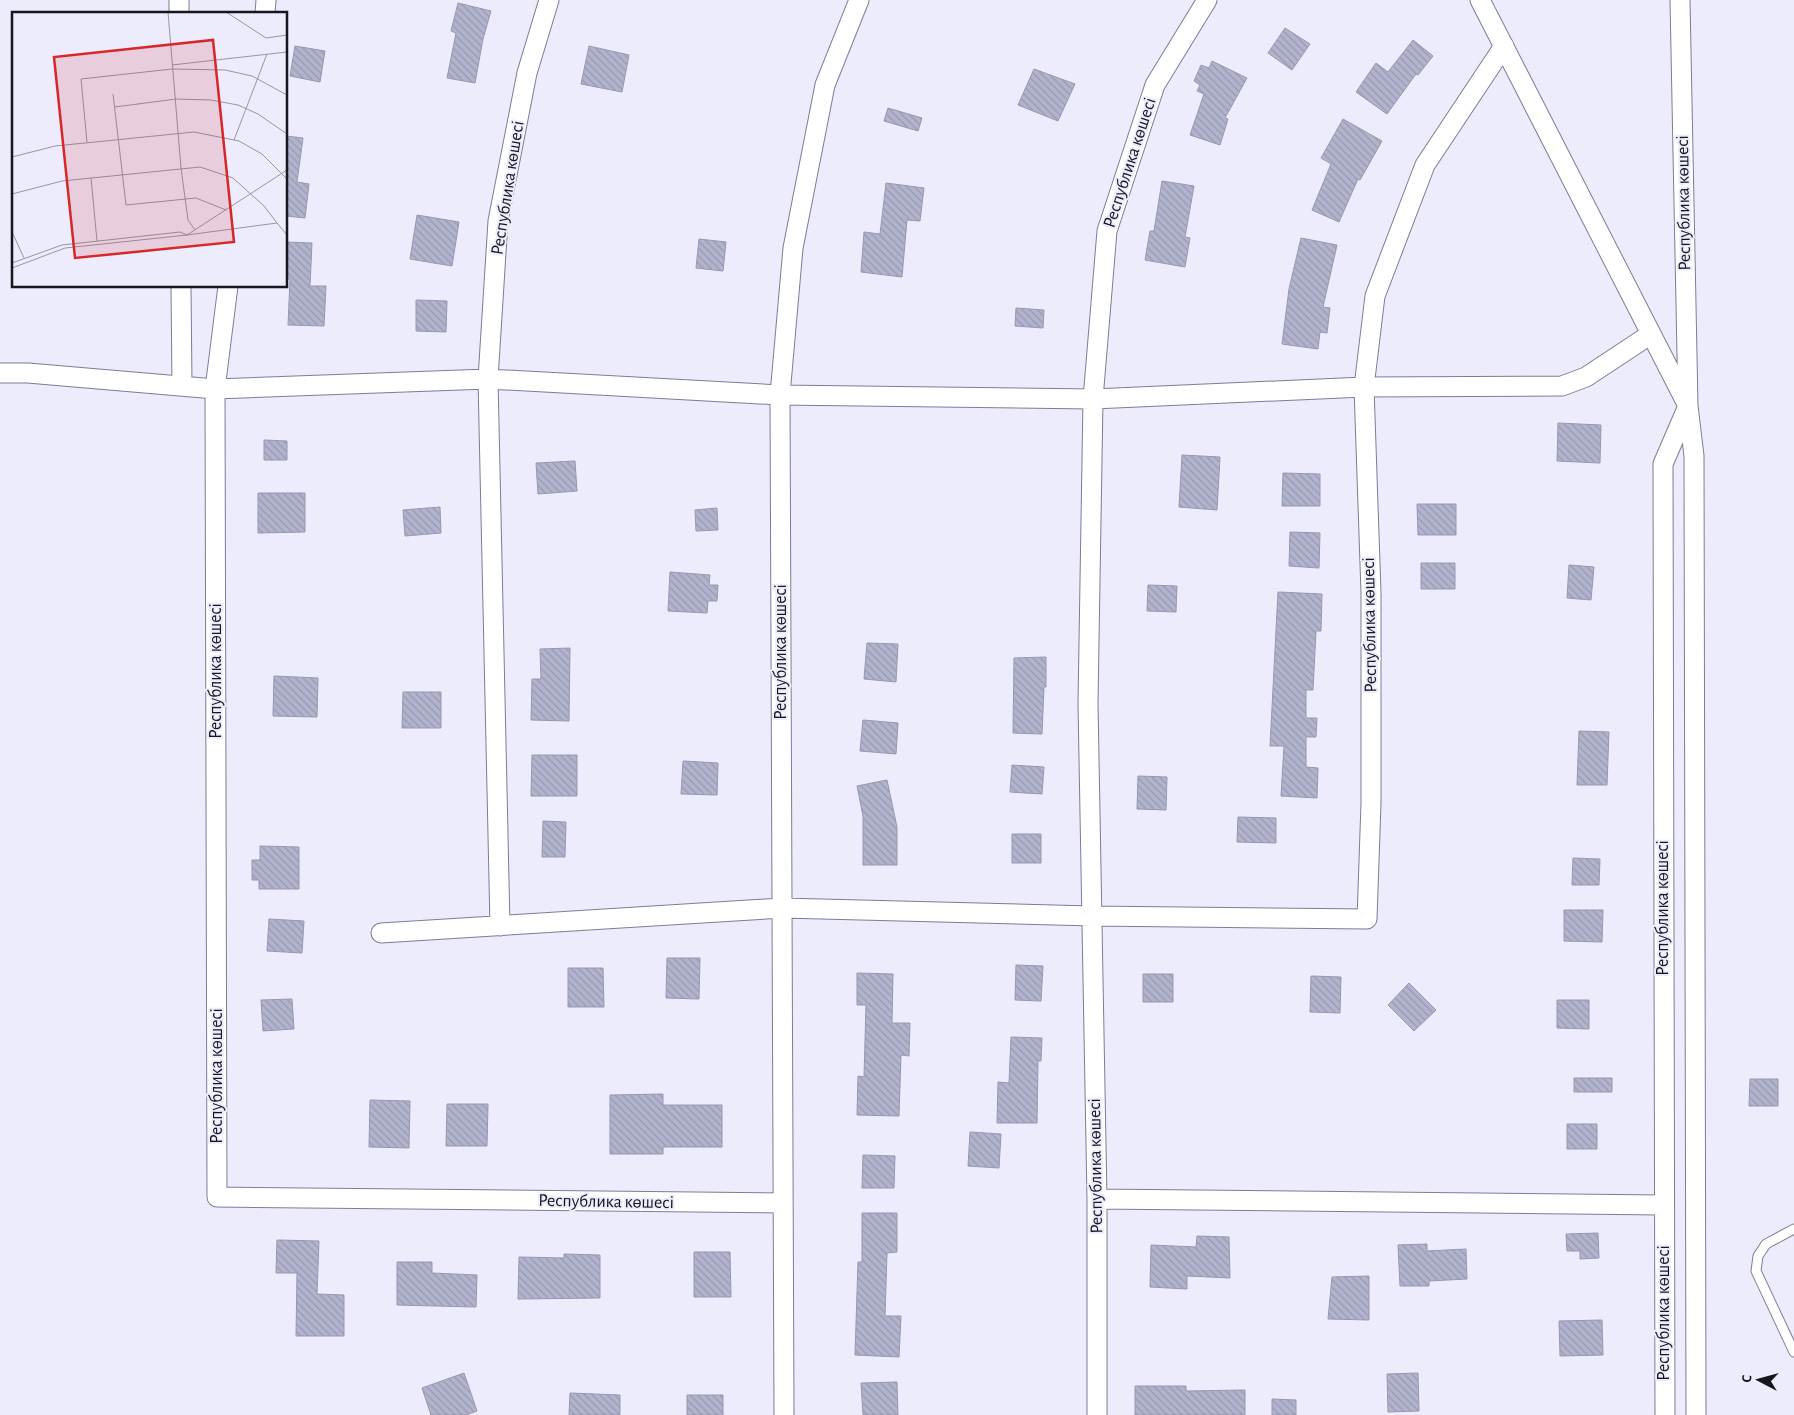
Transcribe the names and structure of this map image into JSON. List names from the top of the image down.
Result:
{
  "streets": {
    "street": ["Республика көшесі"]
  },
  "north": "left"
}
